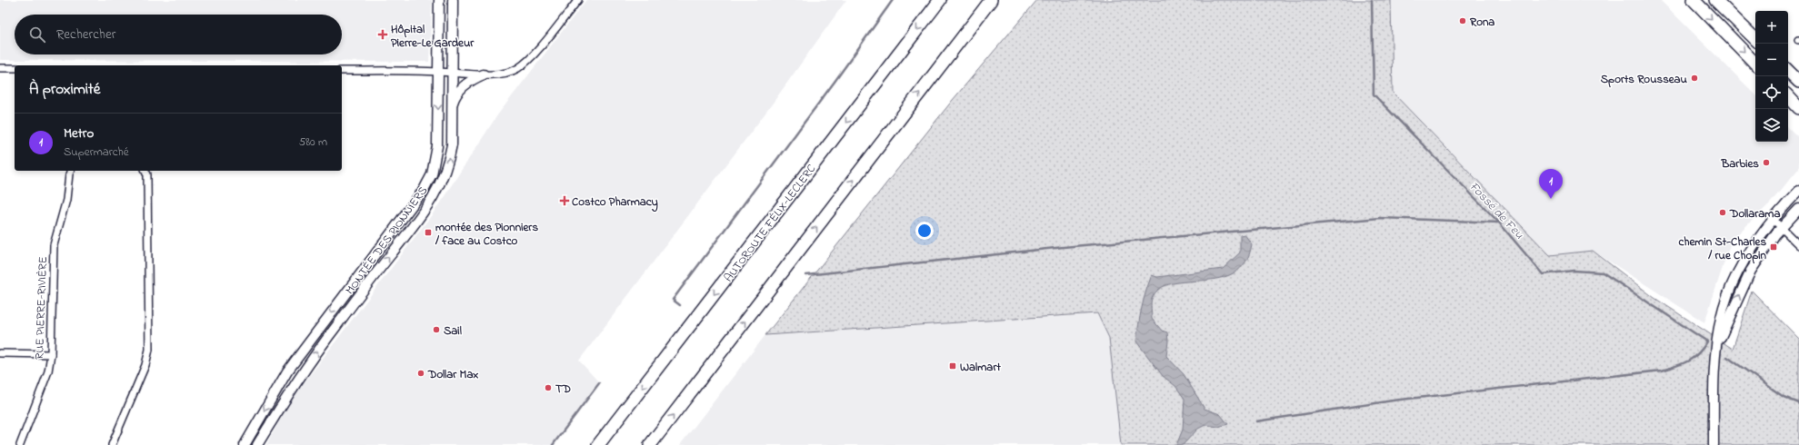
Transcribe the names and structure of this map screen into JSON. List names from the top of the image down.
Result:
{
  "streets": {
    "highway": ["AUTOROUTE FÉLIX-LECLERC"],
    "street": ["MONTÉE DES PIONNIERS", "RUE PIERRE-RIVIÈRE"]
  },
  "water": ["Fossé de Feu"],
  "places": {
    "other": [
      "Rona",
      "Sports Rousseau",
      "Barbies",
      "Dollarama",
      "Sail",
      "Dollar Max",
      "TD"
    ],
    "health": ["Hôpital Pierre-Le Gardeur", "Costco Pharmacy"],
    "transit": ["montée des Pionniers / face au Costco", "chemin St-Charles / rue Chopin", "Walmart"]
  },
  "page": {
    "map_buttons": ["+", "−"],
    "search": "Rechercher",
    "heading": "À proximité",
    "list": [
      {
        "mark": "1",
        "name": "Metro",
        "note": "Supermarché",
        "value": "580 m"
      }
    ],
    "pins": "1"
  }
}
